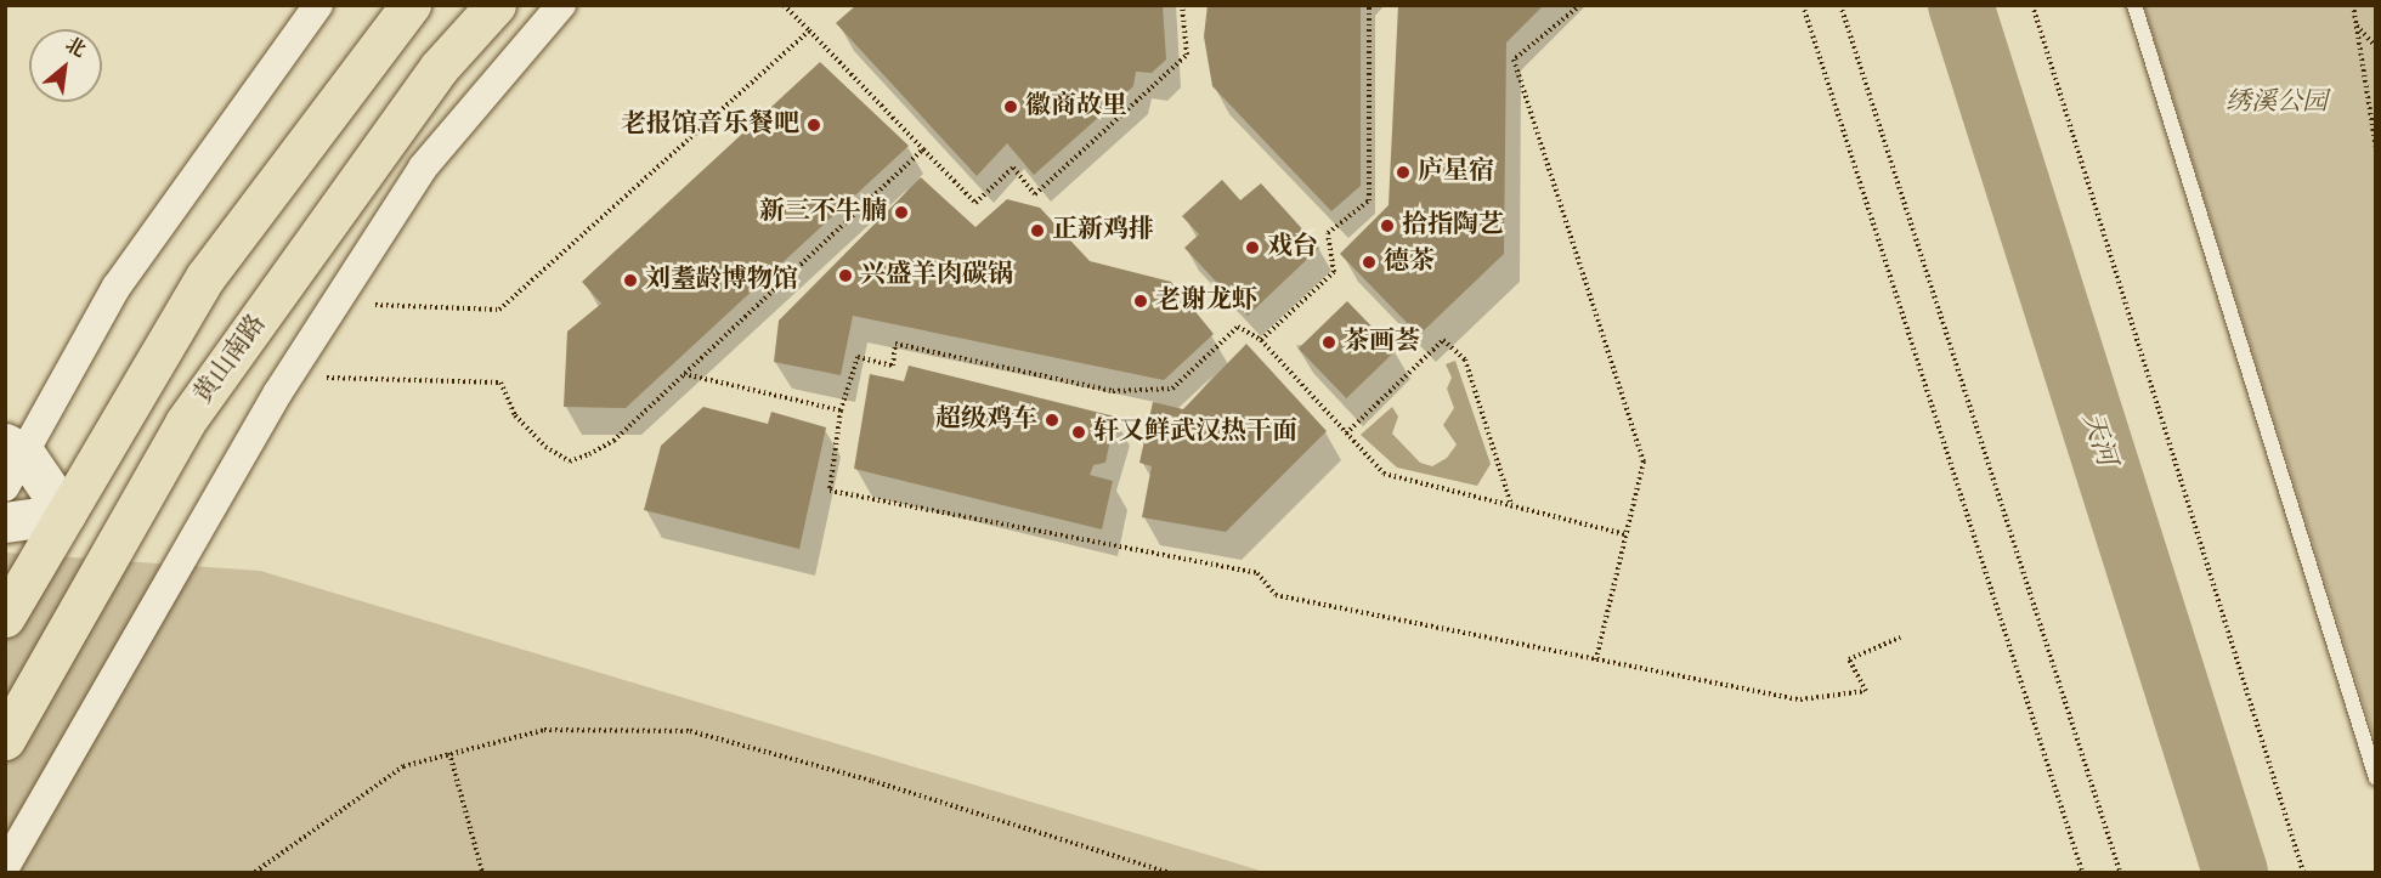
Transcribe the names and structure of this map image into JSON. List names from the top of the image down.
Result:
{
  "streets": {
    "main road": ["黄山南路"]
  },
  "water": ["天河"],
  "parks": ["绣溪公园"],
  "places": [
    "徽商故里",
    "老报馆音乐餐吧",
    "庐星宿",
    "新三不牛腩",
    "拾指陶艺",
    "正新鸡排",
    "戏台",
    "德茶",
    "兴盛羊肉碳锅",
    "刘耋龄博物馆",
    "老谢龙虾",
    "茶画荟",
    "超级鸡车",
    "轩又鲜武汉热干面"
  ],
  "north": "top right"
}
